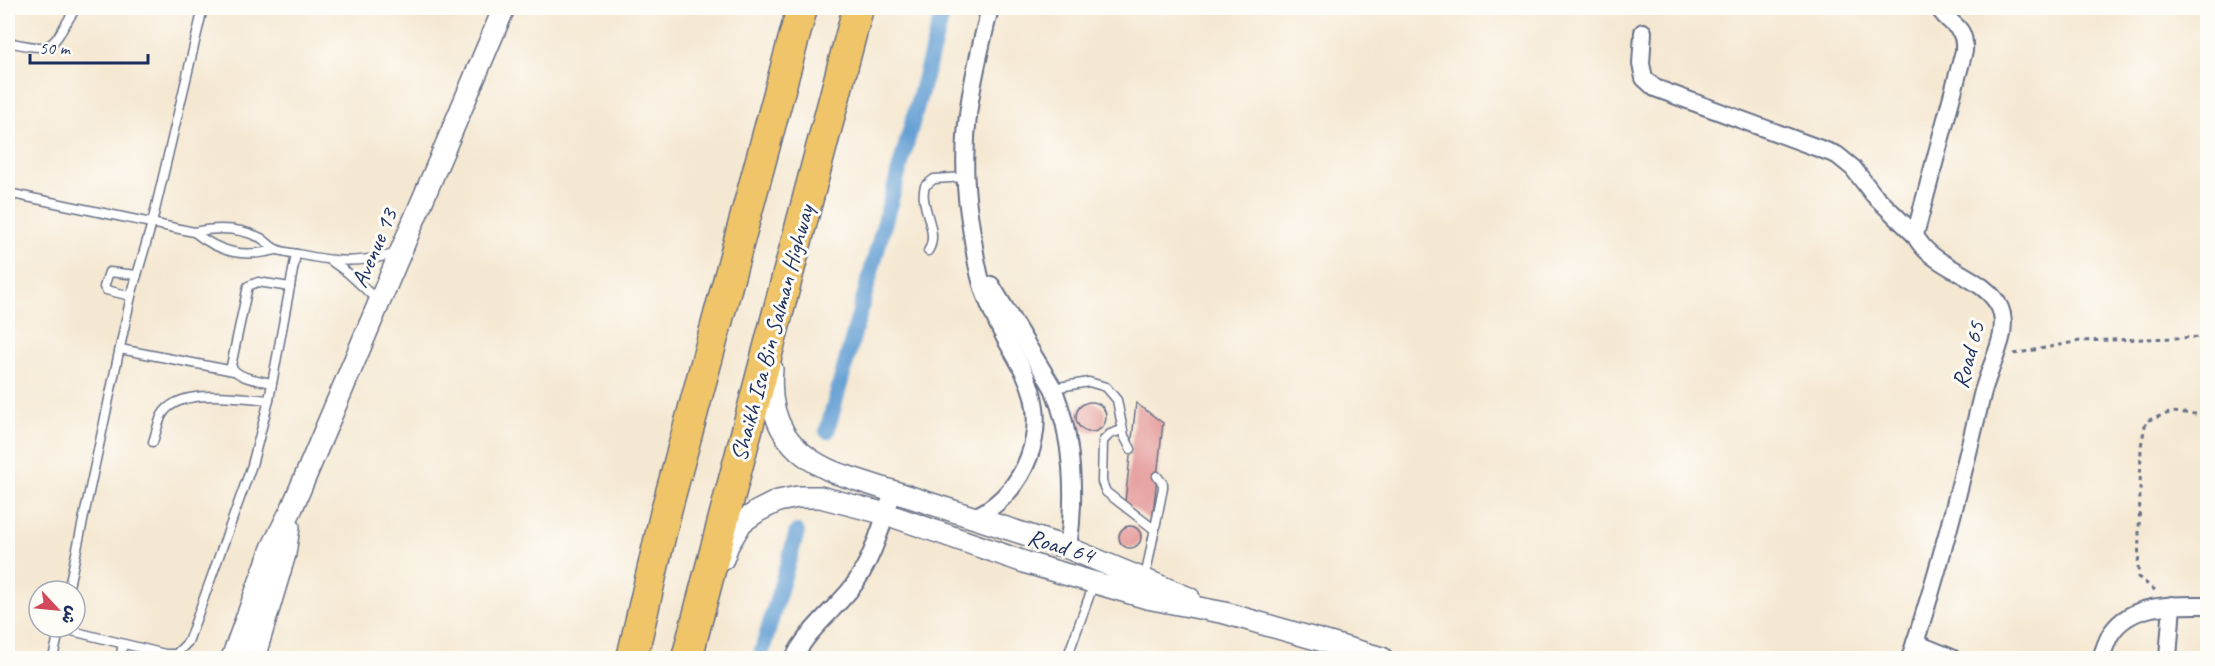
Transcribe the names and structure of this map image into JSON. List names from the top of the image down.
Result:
{
  "streets": {
    "highway": ["Shaikh Isa Bin Salman Highway"],
    "street": ["Avenue 13", "Road 65", "Road 64"]
  },
  "crossings": [
    ["Shaikh Isa Bin Salman Highway", "Road 64"]
  ],
  "scale_bar": "50 m",
  "north": "bottom right"
}
